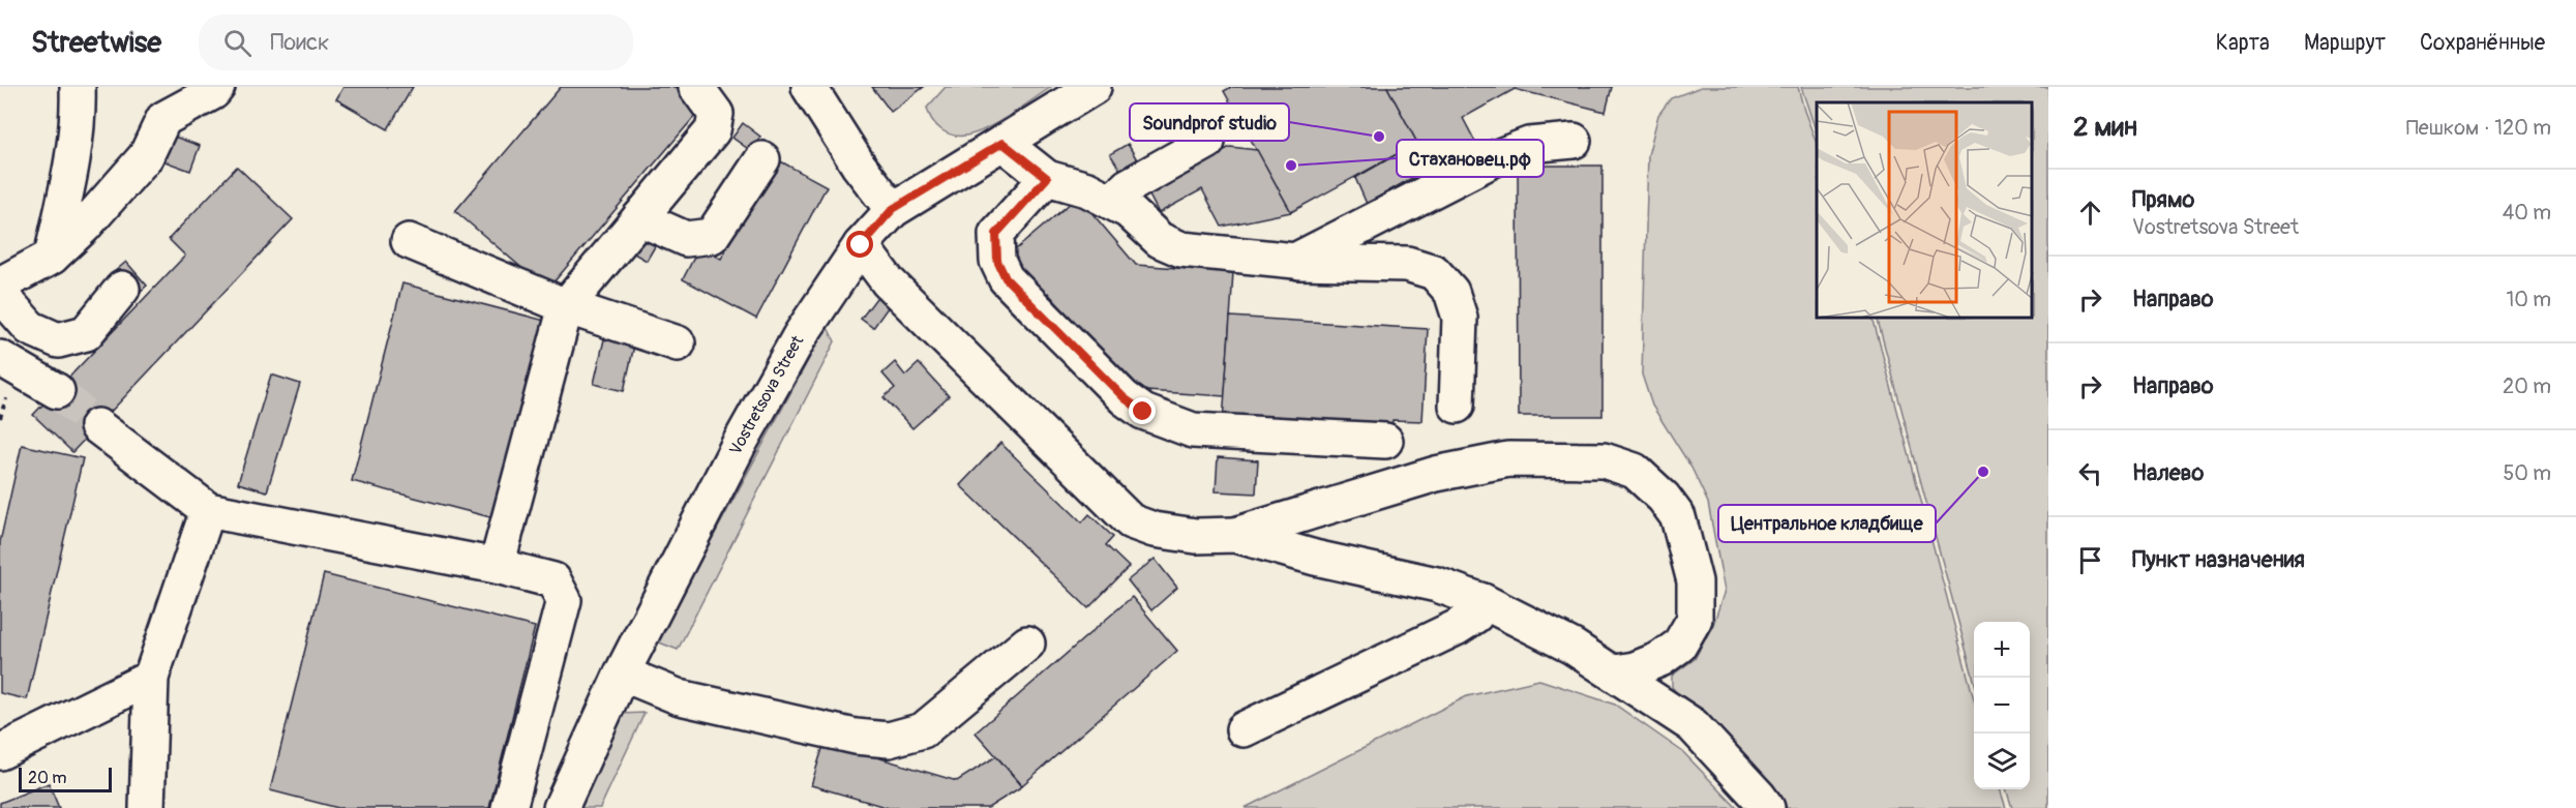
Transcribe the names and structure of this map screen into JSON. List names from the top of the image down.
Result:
{
  "streets": {
    "street": ["Vostretsova Street"]
  },
  "places": ["Soundprof studio", "Стахановец.рф", "Центральное кладбище"],
  "scale_bar": "20 m",
  "page": {
    "header": "Streetwise",
    "search": "Поиск",
    "nav": ["Карта", "Маршрут", "Сохранённые"],
    "heading": ["2 мин", "Пешком · 120 m"],
    "list": [
      ["Прямо", "Vostretsova Street", "40 m"],
      ["Направо", "10 m"],
      ["Направо", "20 m"],
      ["Налево", "50 m"],
      "Пункт назначения"
    ],
    "map_buttons": ["+", "−"],
    "scale": "20 m"
  }
}
